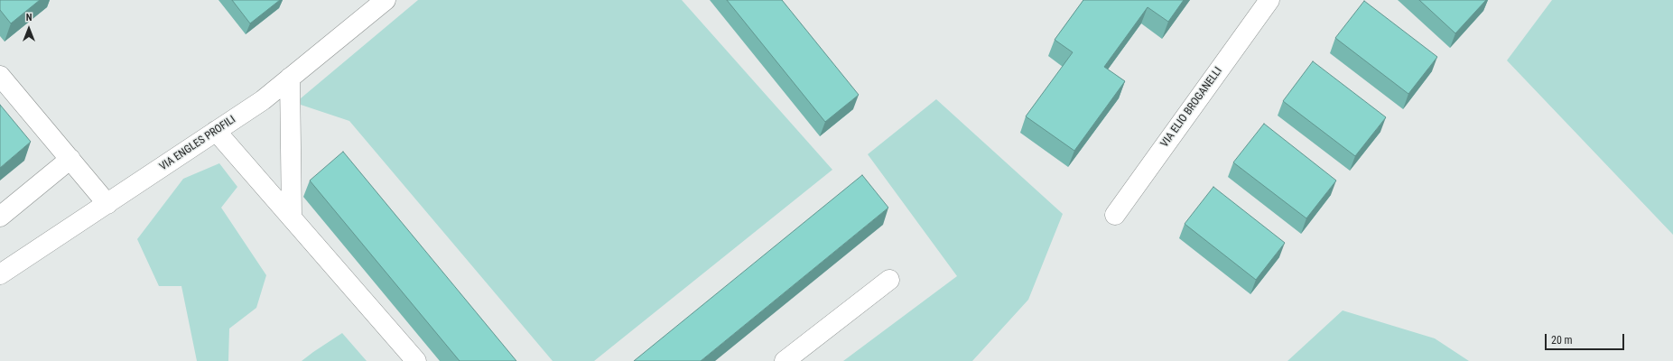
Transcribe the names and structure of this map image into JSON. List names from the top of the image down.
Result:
{
  "streets": {
    "street": ["VIA ELIO BROGANELLI", "VIA ENGLES PROFILI"]
  },
  "scale_bar": "20 m",
  "north": "top"
}
